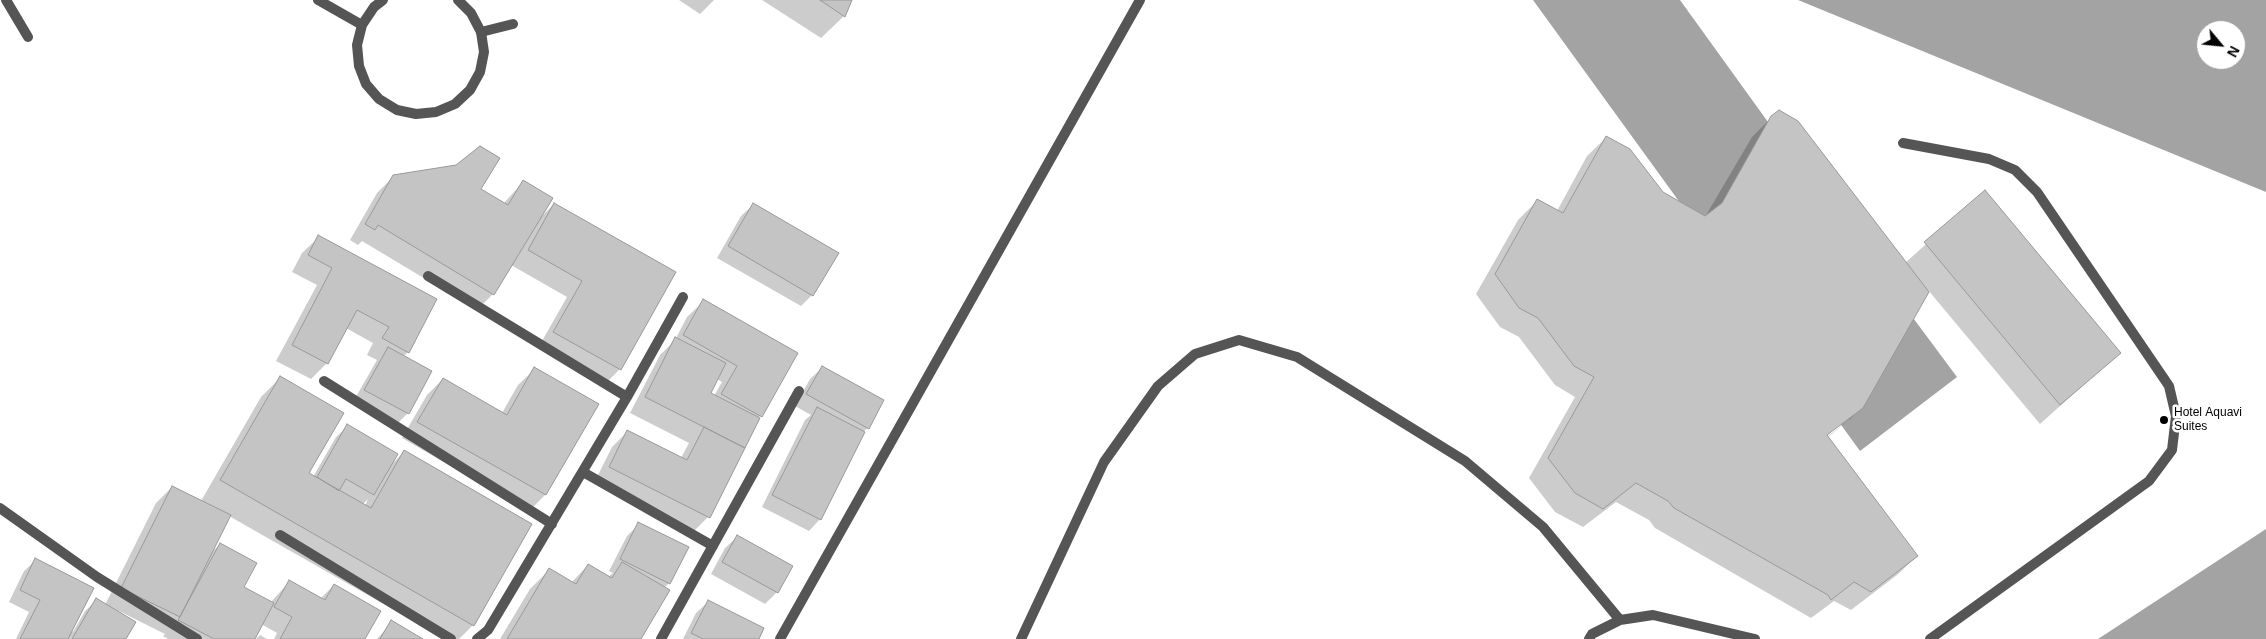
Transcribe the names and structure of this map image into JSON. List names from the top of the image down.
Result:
{
  "places": ["Hotel Aquavi Suites"],
  "north": "bottom right"
}
